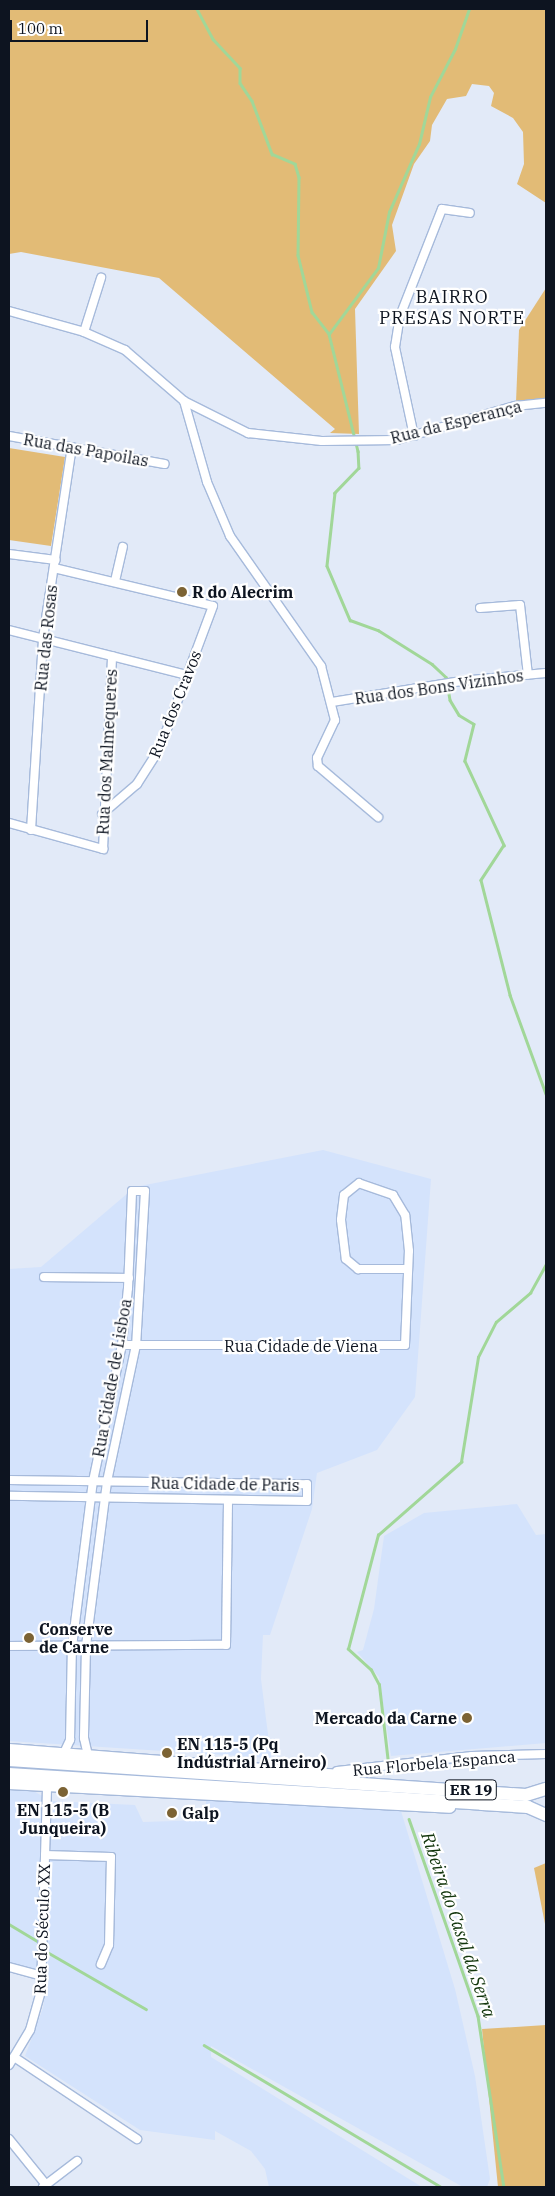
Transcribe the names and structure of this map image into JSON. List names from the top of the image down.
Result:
{
  "streets": {
    "highway": ["ER 19"],
    "street": [
      "Rua da Esperança",
      "Rua das Papoilas",
      "Rua das Rosas",
      "Rua dos Bons Vizinhos",
      "Rua dos Cravos",
      "Rua dos Malmequeres",
      "Rua Cidade de Viena",
      "Rua Cidade de Lisboa",
      "Rua Cidade de Paris",
      "Rua Florbela Espanca",
      "Rua do Século XX"
    ]
  },
  "crossings": [
    ["Rua das Papoilas", "Rua das Rosas"],
    ["Rua das Rosas", "Rua dos Malmequeres"],
    ["Rua dos Cravos", "Rua dos Malmequeres"],
    ["Rua Cidade de Viena", "Rua Cidade de Lisboa"],
    ["Rua Cidade de Lisboa", "Rua Cidade de Paris"]
  ],
  "districts": ["BAIRRO PRESAS NORTE"],
  "water": ["Ribeira do Casal da Serra"],
  "places": [
    "R do Alecrim",
    "Conserve de Carne",
    "Mercado da Carne",
    "EN 115-5 (Pq Indústrial Arneiro)",
    "EN 115-5 (B Junqueira)",
    "Galp"
  ],
  "scale_bar": "100 m"
}
